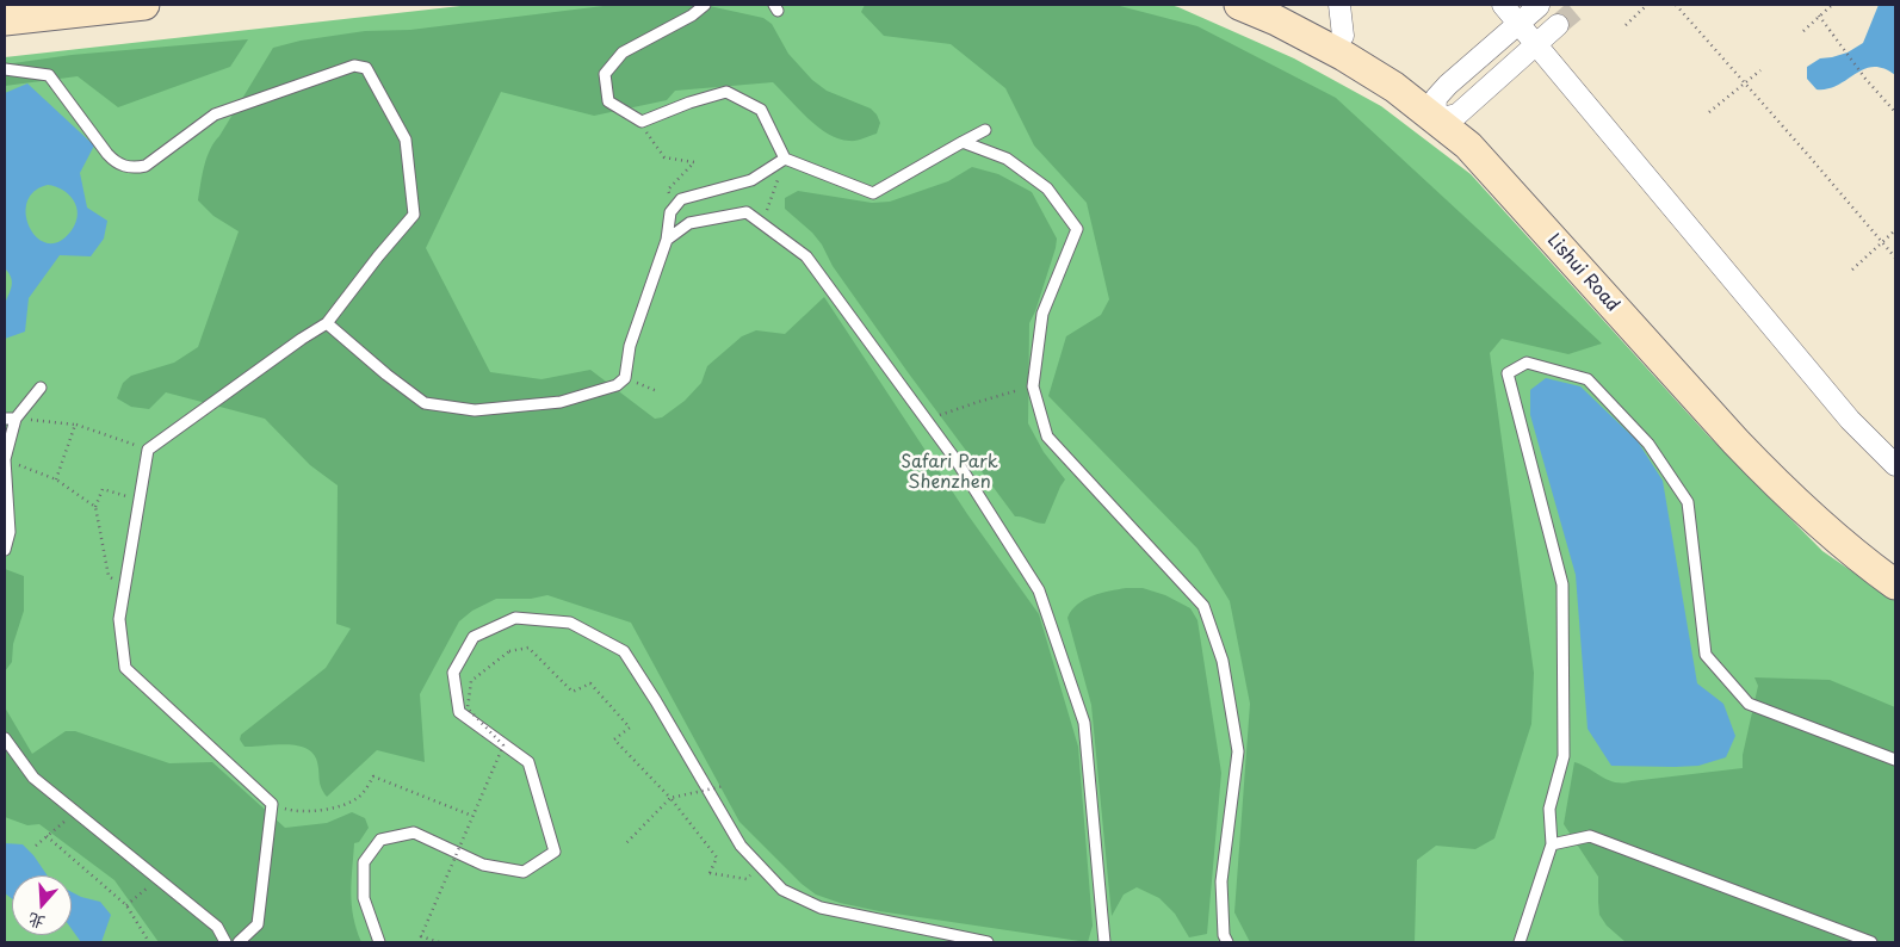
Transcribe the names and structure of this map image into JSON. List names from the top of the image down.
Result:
{
  "streets": {
    "main road": ["Lishui Road"]
  },
  "parks": ["Safari Park Shenzhen"],
  "north": "bottom"
}
